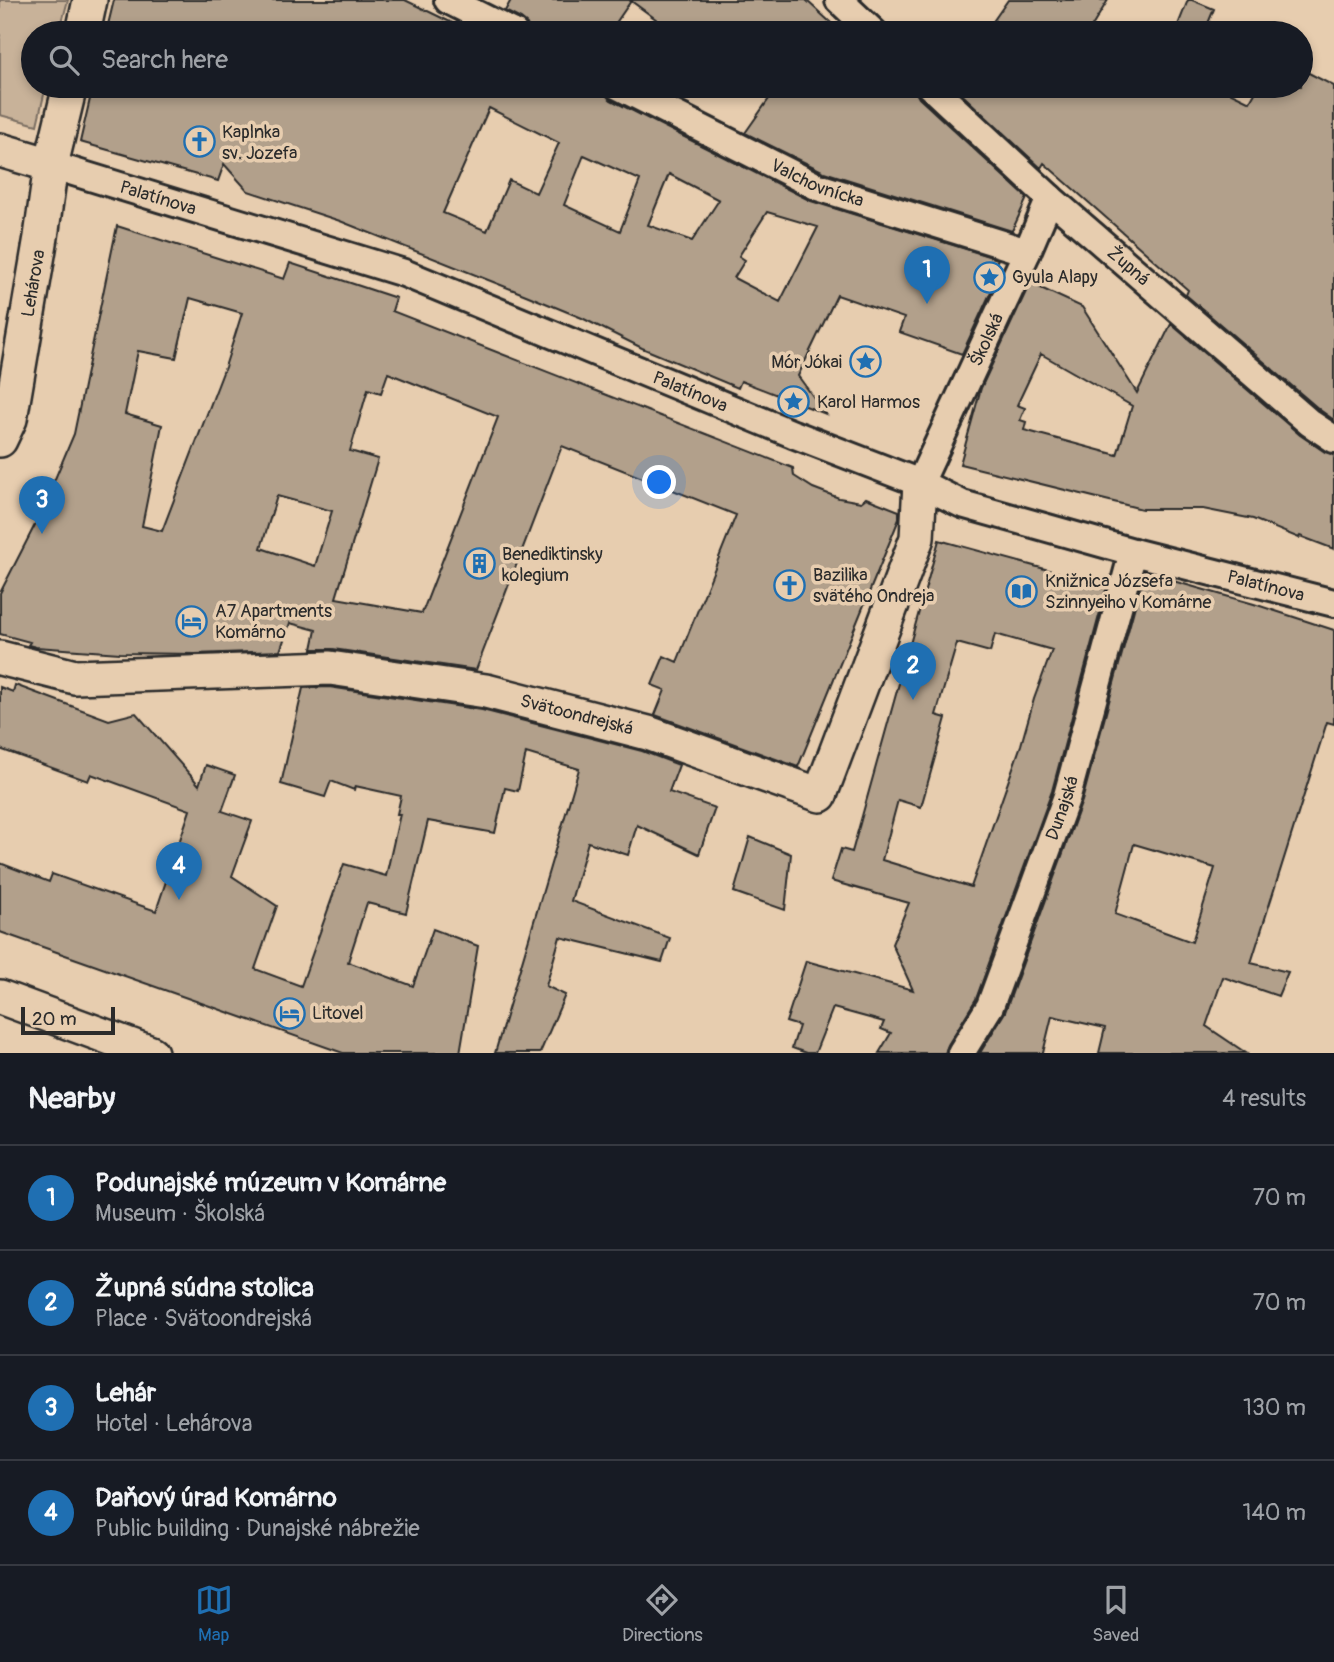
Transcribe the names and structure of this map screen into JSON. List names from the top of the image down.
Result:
{
  "streets": {
    "street": [
      "Valchovnícka",
      "Palatínova",
      "Župná",
      "Lehárova",
      "Školská",
      "Svätoondrejská",
      "Dunajská"
    ]
  },
  "crossings": [
    ["Valchovnícka", "Školská"],
    ["Palatínova", "Lehárova"],
    ["Palatínova", "Školská"],
    ["Palatínova", "Svätoondrejská"],
    ["Palatínova", "Dunajská"],
    ["Župná", "Školská"],
    ["Školská", "Svätoondrejská"]
  ],
  "places": {
    "church": ["Kaplnka sv. Jozefa", "Bazilika svätého Ondreja"],
    "place": ["Gyula Alapy", "Mór Jókai", "Karol Harmos"],
    "building": ["Benediktinsky kolegium"],
    "library": ["Knižnica Józsefa Szinnyeiho v Komárne"],
    "hotel": ["A7 Apartments Komárno", "Litovel"]
  },
  "scale_bar": "20 m",
  "page": {
    "search": "Search here",
    "pins": [
      "1",
      "3",
      "2",
      "4"
    ],
    "scale": "20 m",
    "heading": ["Nearby", "4 results"],
    "list": [
      {
        "mark": "1",
        "name": "Podunajské múzeum v Komárne",
        "note": "Museum · Školská",
        "value": "70 m"
      },
      {
        "mark": "2",
        "name": "Župná súdna stolica",
        "note": "Place · Svätoondrejská",
        "value": "70 m"
      },
      {
        "mark": "3",
        "name": "Lehár",
        "note": "Hotel · Lehárova",
        "value": "130 m"
      },
      {
        "mark": "4",
        "name": "Daňový úrad Komárno",
        "note": "Public building · Dunajské nábrežie",
        "value": "140 m"
      }
    ],
    "nav": ["Map", "Directions", "Saved"]
  }
}
